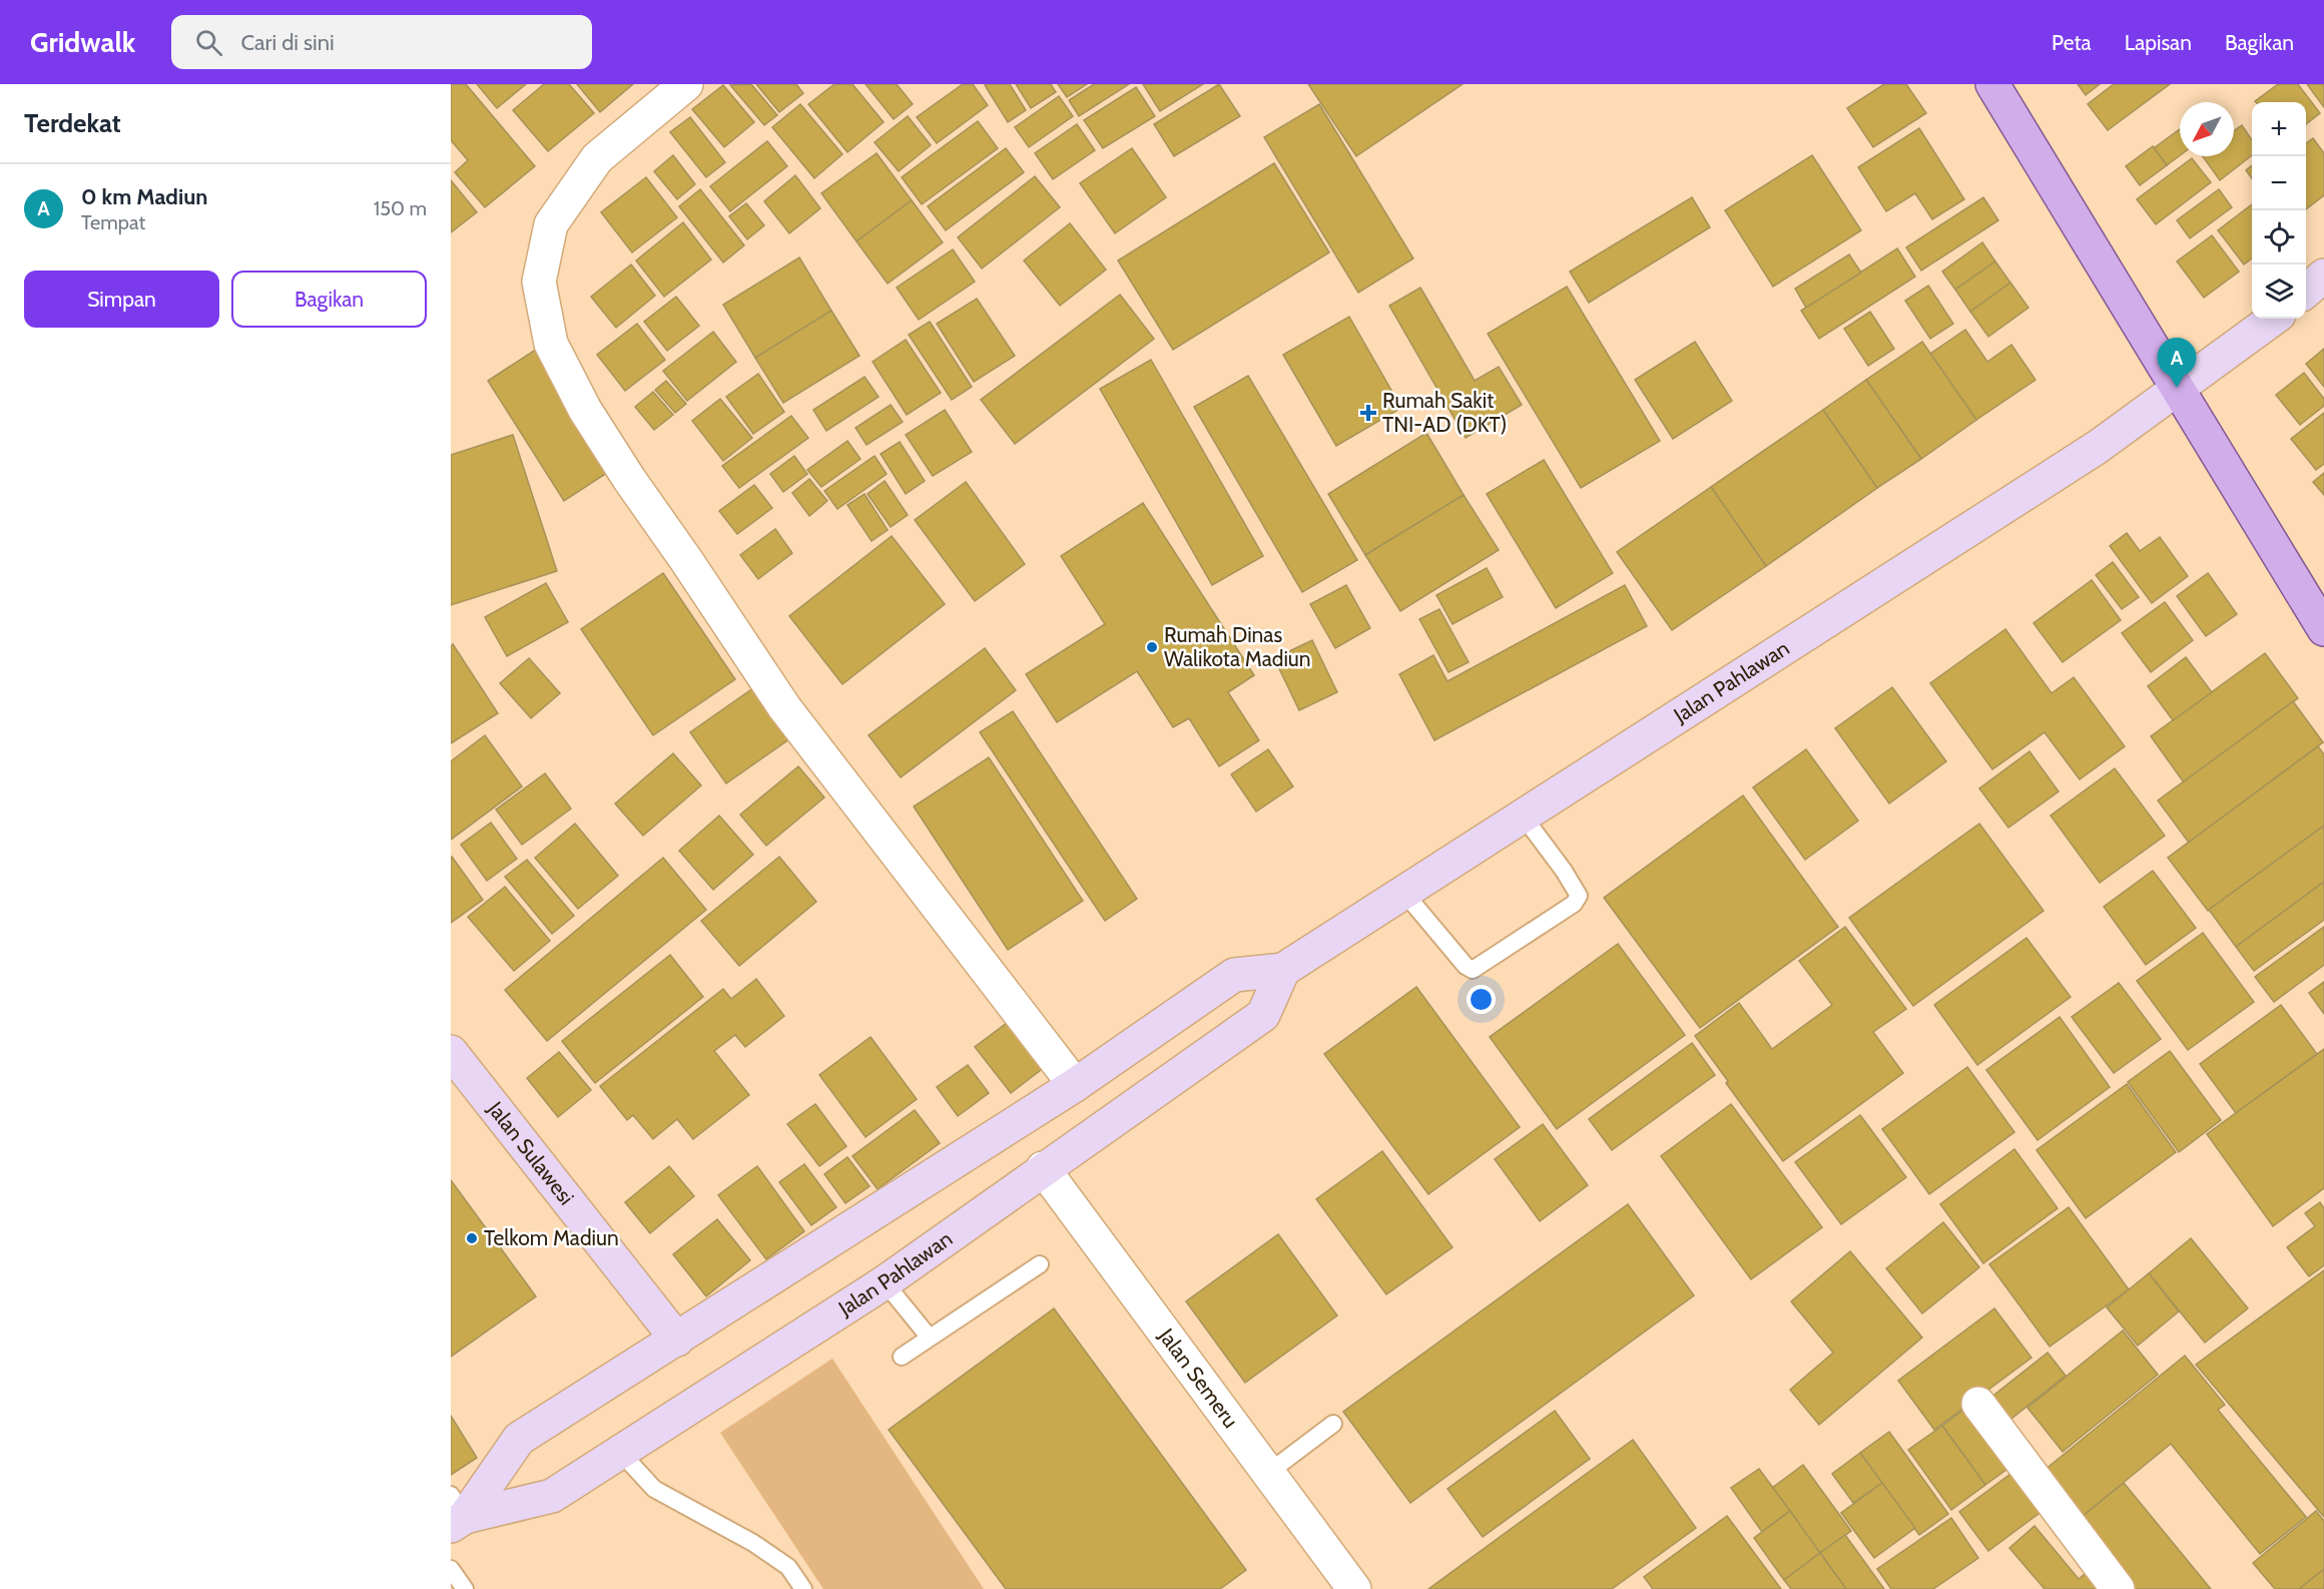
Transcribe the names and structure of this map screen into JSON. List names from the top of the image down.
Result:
{
  "streets": {
    "main road": ["Jalan Pahlawan", "Jalan Sulawesi"],
    "street": ["Jalan Semeru"]
  },
  "crossings": [
    ["Jalan Pahlawan", "Jalan Sulawesi"],
    ["Jalan Pahlawan", "Jalan Semeru"]
  ],
  "places": {
    "health": ["Rumah Sakit TNI-AD (DKT)"],
    "other": ["Rumah Dinas Walikota Madiun", "Telkom Madiun"]
  },
  "north": "bottom left",
  "page": {
    "header": "Gridwalk",
    "search": "Cari di sini",
    "nav": ["Peta", "Lapisan", "Bagikan"],
    "heading": "Terdekat",
    "map_buttons": ["+", "−"],
    "list": [
      {
        "mark": "A",
        "name": "0 km Madiun",
        "note": "Tempat",
        "value": "150 m"
      }
    ],
    "buttons": ["Simpan", "Bagikan"],
    "pins": "A"
  }
}
